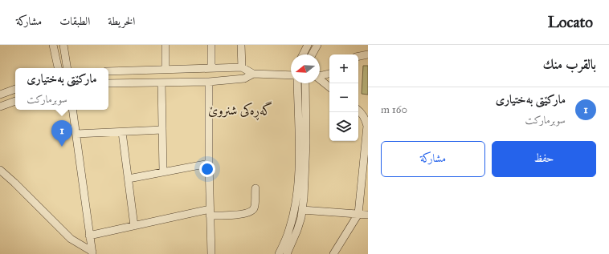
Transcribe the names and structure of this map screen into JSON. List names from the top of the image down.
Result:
{
  "districts": ["گەڕەکی شنروێ"],
  "north": "left",
  "page": {
    "header": "Locato",
    "nav": ["الخريطة", "الطبقات", "مشاركة"],
    "heading": "بالقرب منك",
    "map_buttons": ["+", "−"],
    "popup": ["مارکێتی بەختیاری", "سوبرماركت"],
    "list": [
      {
        "mark": "1",
        "name": "مارکێتی بەختیاری",
        "note": "سوبرماركت",
        "value": "160 m"
      }
    ],
    "pins": "1",
    "buttons": ["حفظ", "مشاركة"]
  }
}
